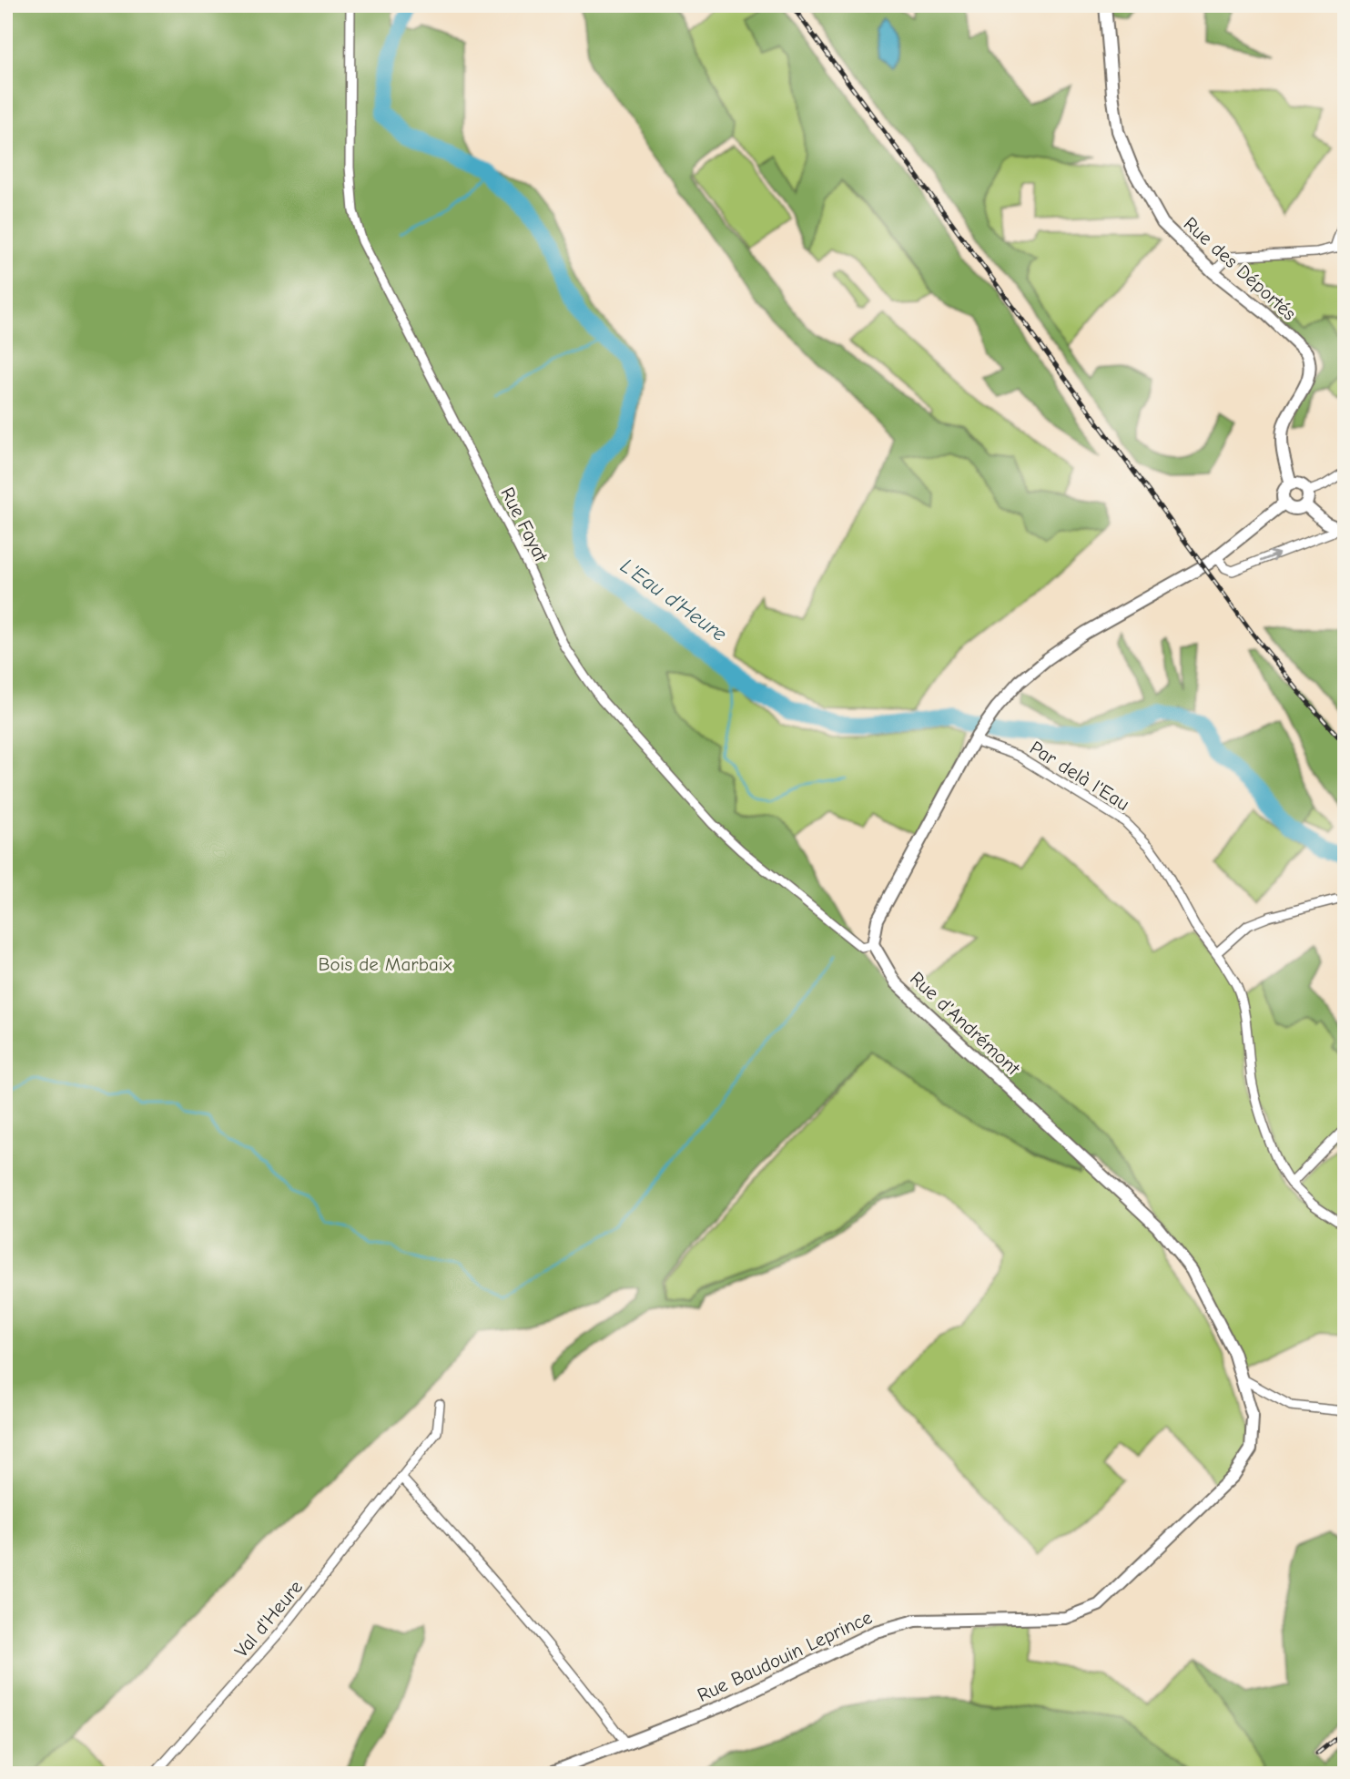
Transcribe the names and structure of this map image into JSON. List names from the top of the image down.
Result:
{
  "streets": {
    "street": [
      "Rue des Déportés",
      "Rue Fayat",
      "Par delà l'Eau",
      "Rue d'Andrémont",
      "Val d'Heure",
      "Rue Baudouin Leprince"
    ]
  },
  "crossings": [
    ["Rue Fayat", "Rue d'Andrémont"],
    ["Rue d'Andrémont", "Rue Baudouin Leprince"]
  ],
  "water": ["L'Eau d'Heure"],
  "parks": ["Bois de Marbaix"]
}
